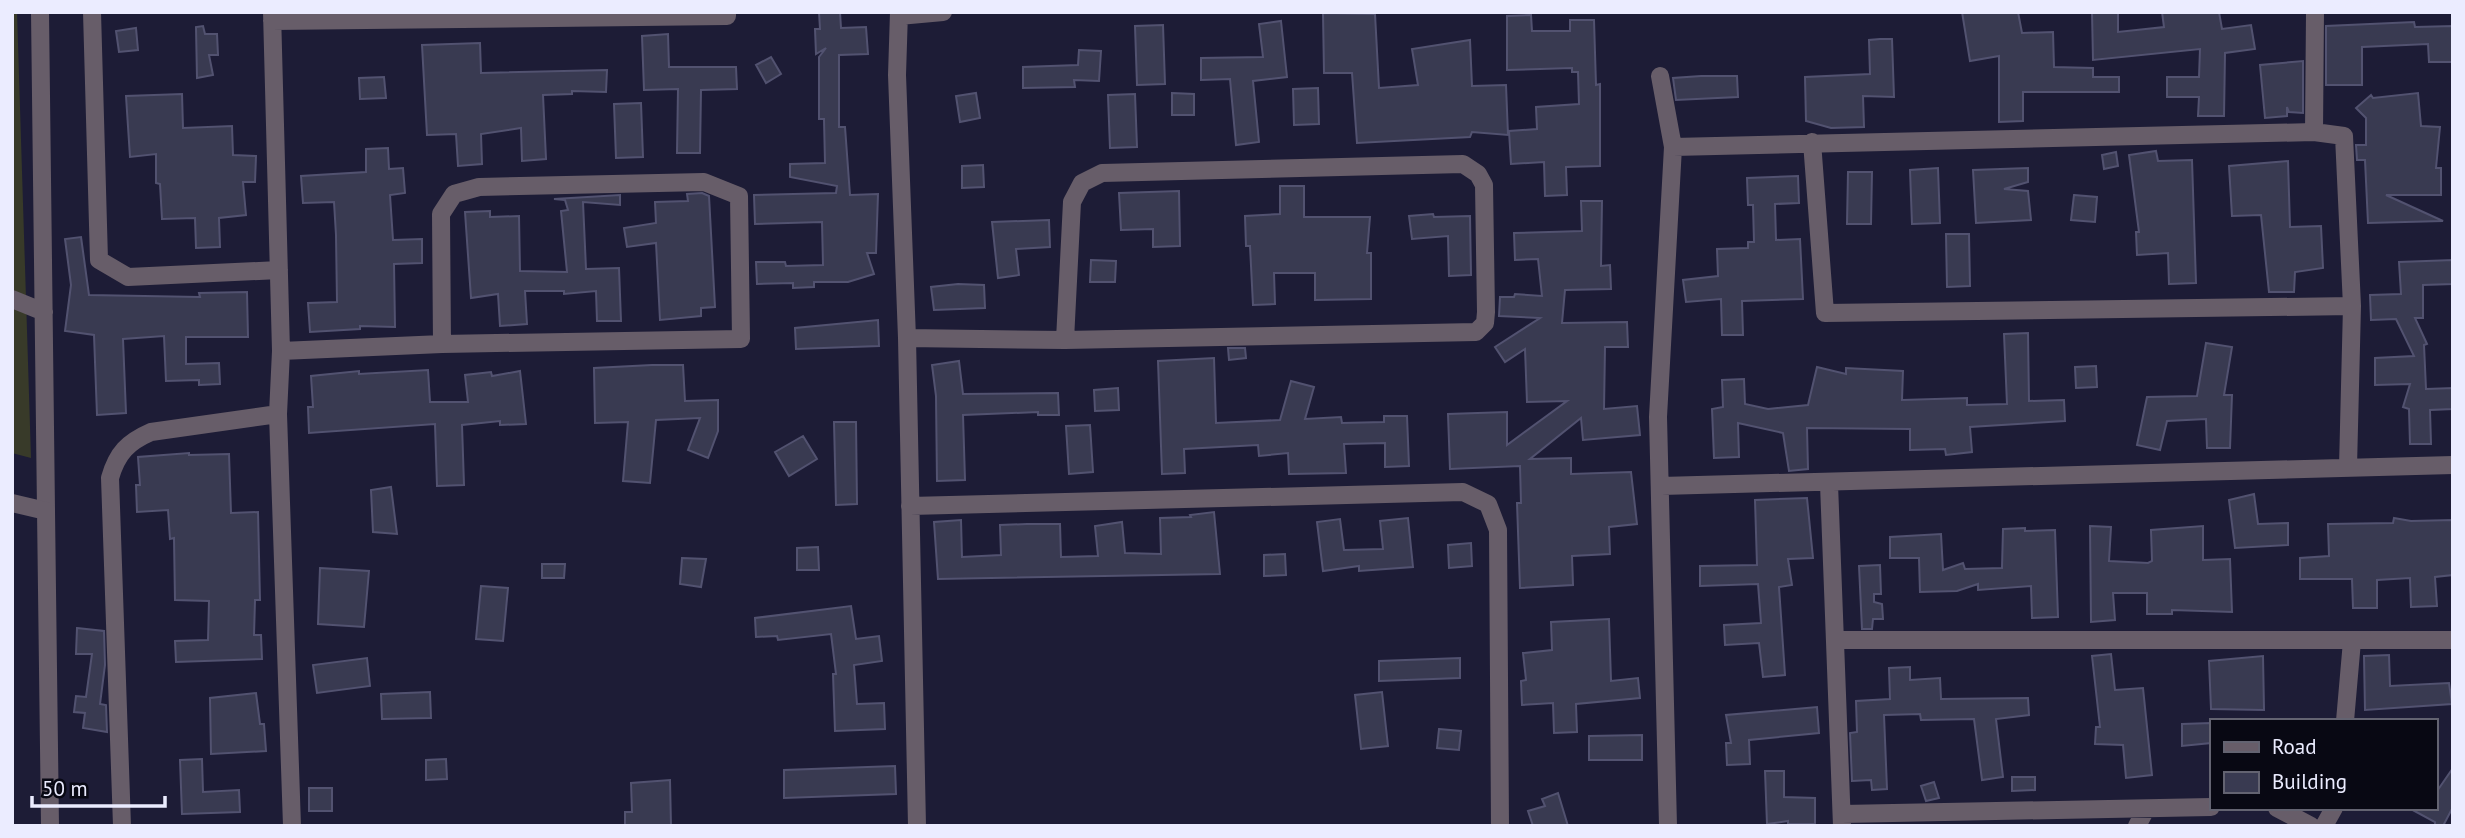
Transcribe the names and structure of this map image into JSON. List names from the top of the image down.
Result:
{
  "legend": ["Road", "Building"],
  "scale_bar": "50 m"
}
